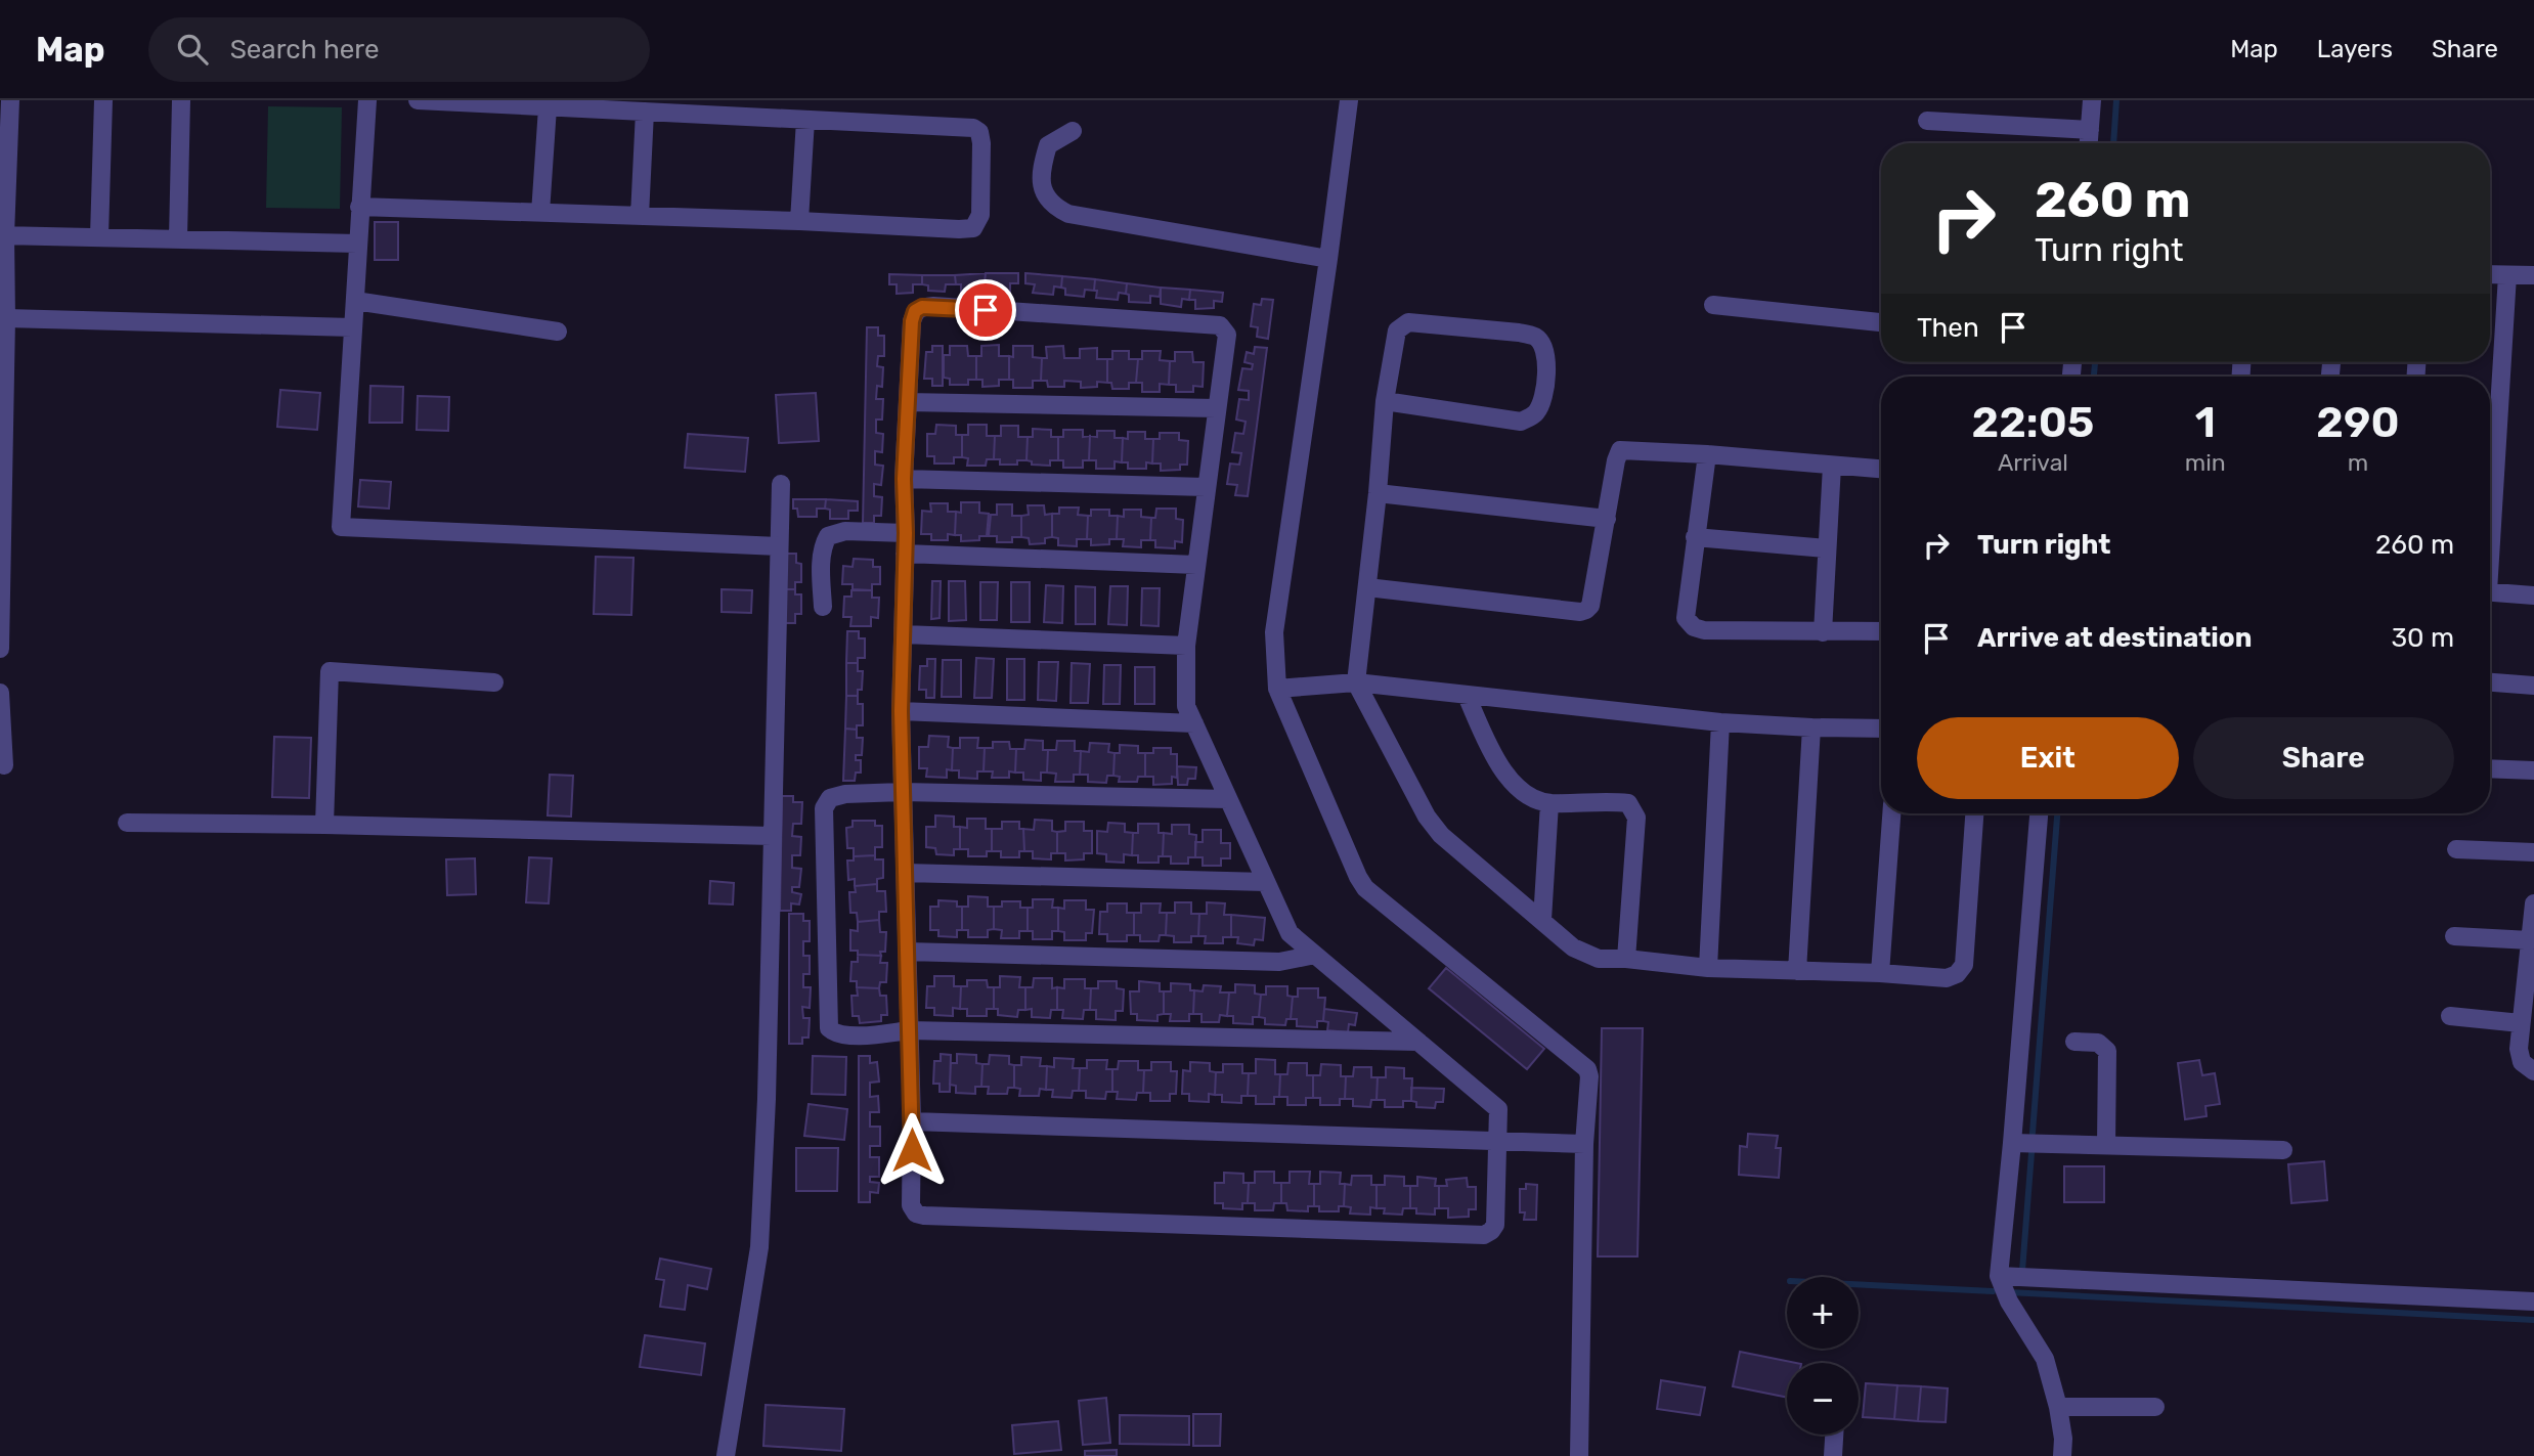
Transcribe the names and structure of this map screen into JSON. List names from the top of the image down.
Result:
{
  "page": {
    "header": "Map",
    "search": "Search here",
    "nav": ["Map", "Layers", "Share"],
    "turn": ["260 m", "Turn right"],
    "then": "Then",
    "eta": [
      "22:05",
      "Arrival",
      "1",
      "min",
      "290",
      "m"
    ],
    "list": [
      {
        "name": "Turn right",
        "value": "260 m"
      },
      {
        "name": "Arrive at destination",
        "value": "30 m"
      }
    ],
    "buttons": ["Exit", "Share"],
    "map_buttons": ["+", "−"]
  }
}
